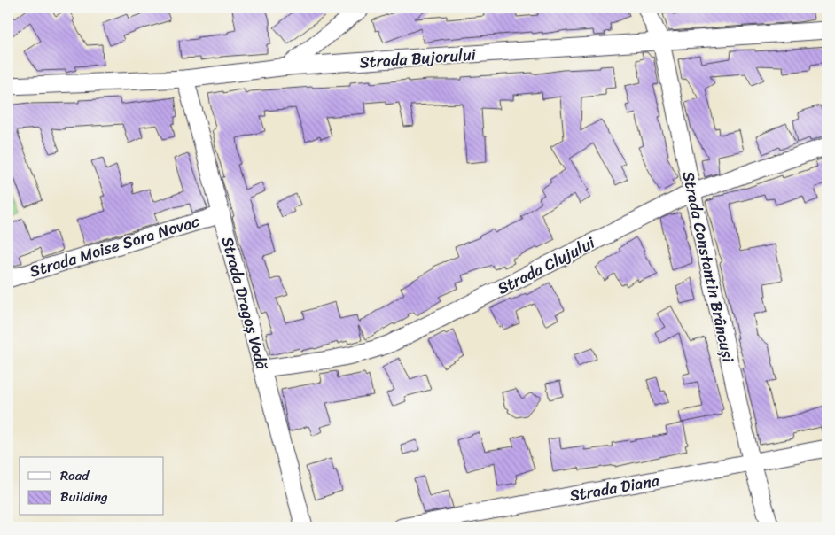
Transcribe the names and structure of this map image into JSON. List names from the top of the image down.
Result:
{
  "streets": {
    "street": [
      "Strada Bujorului",
      "Strada Moise Sora Novac",
      "Strada Clujului",
      "Strada Constantin Brâncuși",
      "Strada Dragoș Vodă",
      "Strada Diana"
    ]
  },
  "crossings": [
    ["Strada Bujorului", "Strada Constantin Brâncuși"],
    ["Strada Bujorului", "Strada Dragoș Vodă"],
    ["Strada Moise Sora Novac", "Strada Dragoș Vodă"],
    ["Strada Clujului", "Strada Constantin Brâncuși"],
    ["Strada Clujului", "Strada Dragoș Vodă"],
    ["Strada Constantin Brâncuși", "Strada Diana"]
  ],
  "legend": ["Road", "Building"]
}
